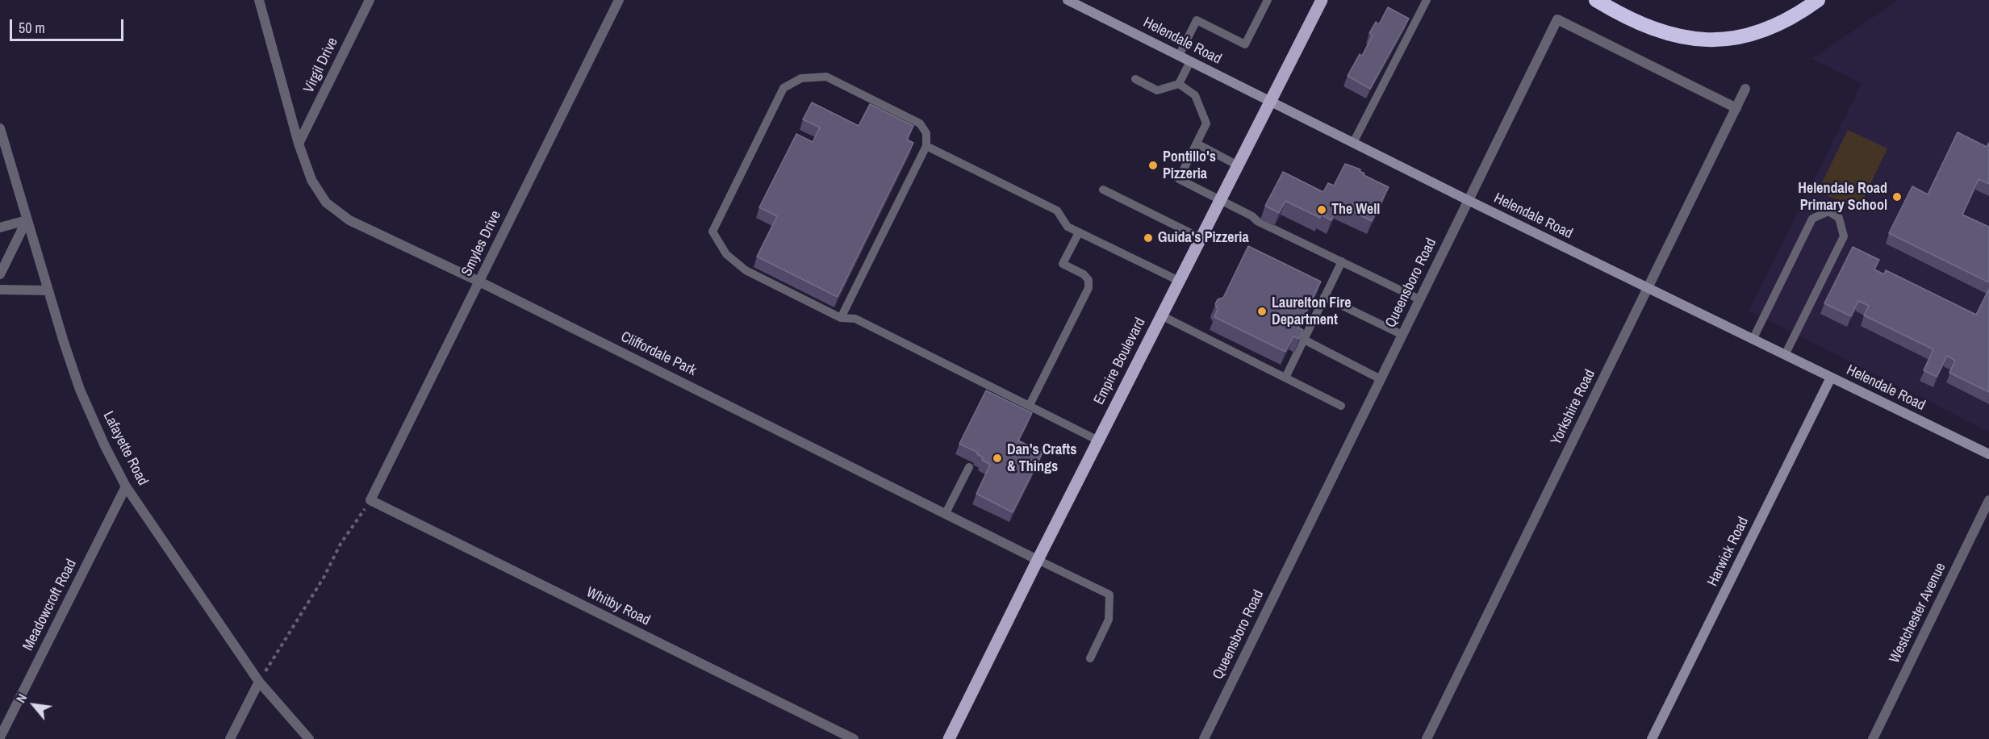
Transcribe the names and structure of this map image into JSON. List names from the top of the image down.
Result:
{
  "streets": {
    "main road": ["Empire Boulevard"],
    "street": [
      "Helendale Road",
      "Virgil Drive",
      "Smyles Drive",
      "Queensboro Road",
      "Cliffordale Park",
      "Yorkshire Road",
      "Lafayette Road",
      "Harwick Road",
      "Meadowcroft Road",
      "Whitby Road",
      "Westchester Avenue"
    ]
  },
  "crossings": [
    ["Helendale Road", "Queensboro Road"],
    ["Helendale Road", "Empire Boulevard"],
    ["Helendale Road", "Yorkshire Road"],
    ["Helendale Road", "Harwick Road"],
    ["Virgil Drive", "Cliffordale Park"],
    ["Smyles Drive", "Cliffordale Park"],
    ["Smyles Drive", "Whitby Road"],
    ["Queensboro Road", "Yorkshire Road"],
    ["Cliffordale Park", "Empire Boulevard"],
    ["Lafayette Road", "Meadowcroft Road"]
  ],
  "places": [
    "Pontillo's Pizzeria",
    "Helendale Road Primary School",
    "The Well",
    "Guida's Pizzeria",
    "Laurelton Fire Department",
    "Dan's Crafts & Things"
  ],
  "scale_bar": "50 m",
  "north": "top left"
}
